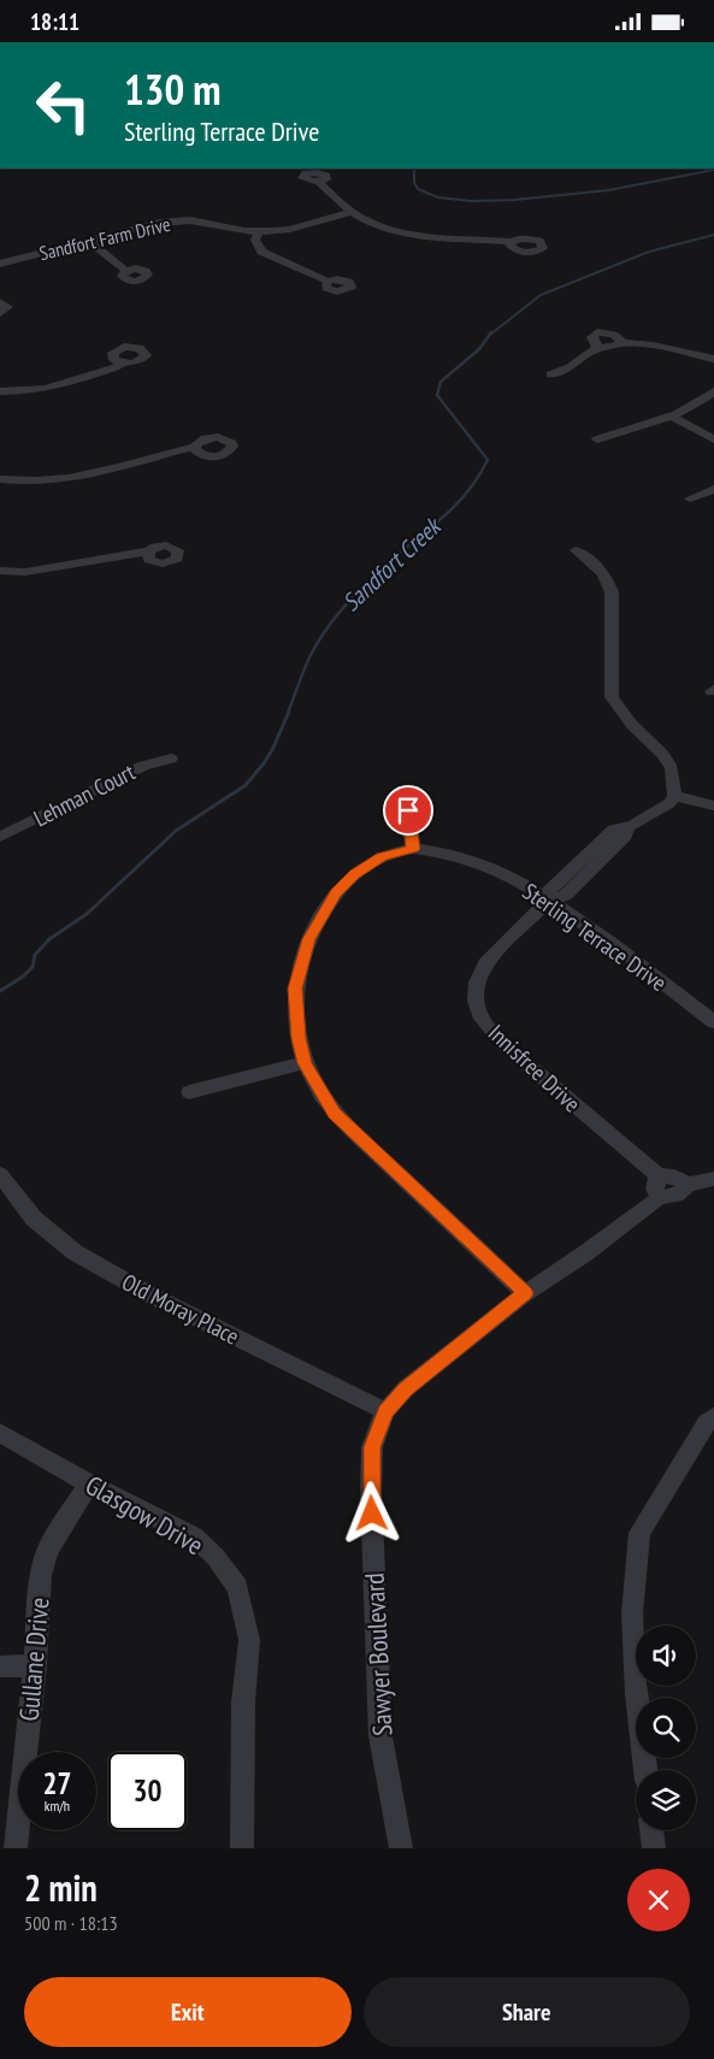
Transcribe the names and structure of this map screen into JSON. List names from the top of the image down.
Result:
{
  "streets": {
    "street": [
      "Sandfort Farm Drive",
      "Lehman Court",
      "Sterling Terrace Drive",
      "Innisfree Drive",
      "Old Moray Place",
      "Glasgow Drive",
      "Sawyer Boulevard",
      "Gullane Drive"
    ]
  },
  "crossings": [
    ["Sterling Terrace Drive", "Innisfree Drive"],
    ["Sterling Terrace Drive", "Sawyer Boulevard"],
    ["Innisfree Drive", "Sawyer Boulevard"],
    ["Old Moray Place", "Sawyer Boulevard"],
    ["Glasgow Drive", "Gullane Drive"]
  ],
  "water": ["Sandfort Creek"],
  "page": {
    "status": "18:11",
    "turn": ["130 m", "Sterling Terrace Drive"],
    "speed": "27 km/h",
    "limit": "30",
    "heading": ["2 min", "500 m · 18:13"],
    "buttons": ["Exit", "Share"]
  }
}
